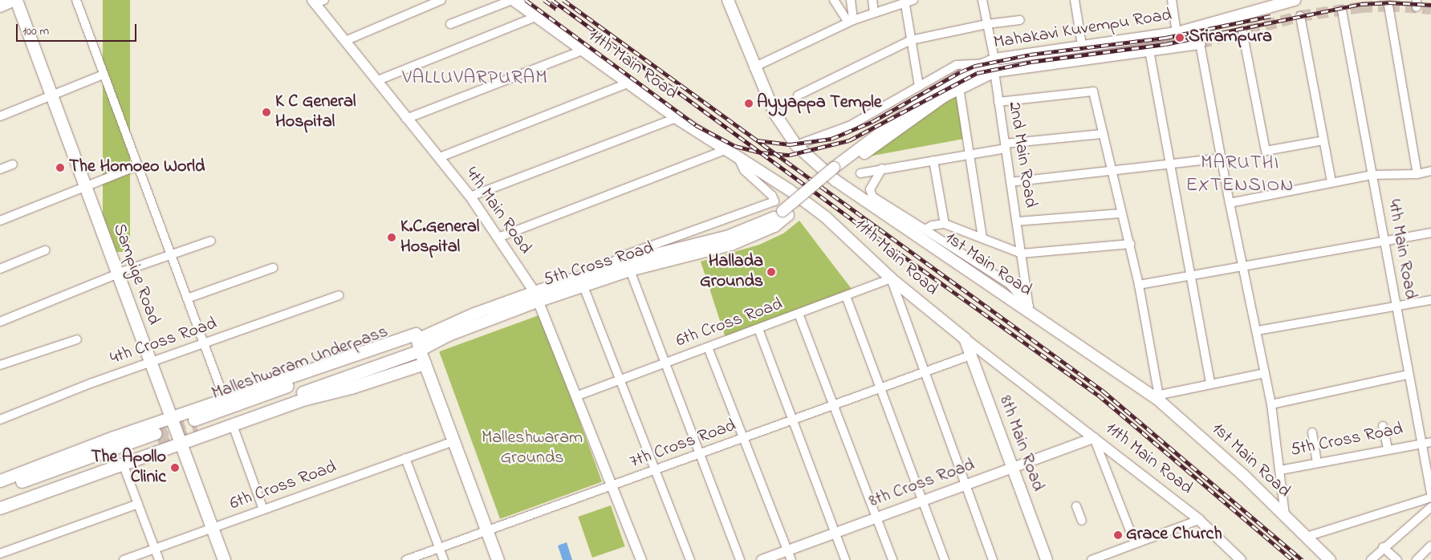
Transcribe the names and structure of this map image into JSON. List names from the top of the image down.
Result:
{
  "streets": {
    "main road": [
      "Mahakavi Kuvempu Road",
      "11th Main Road",
      "5th Cross Road",
      "1st Main Road",
      "Sampige Road",
      "Malleshwaram Underpass",
      "8th Main Road"
    ],
    "street": [
      "2nd Main Road",
      "4th Main Road",
      "6th Cross Road",
      "4th Cross Road",
      "7th Cross Road",
      "8th Cross Road"
    ]
  },
  "crossings": [
    ["Mahakavi Kuvempu Road", "2nd Main Road"],
    ["Mahakavi Kuvempu Road", "1st Main Road"],
    ["11th Main Road", "6th Cross Road"],
    ["11th Main Road", "8th Main Road"],
    ["11th Main Road", "8th Cross Road"],
    ["2nd Main Road", "1st Main Road"],
    ["4th Main Road", "5th Cross Road"],
    ["4th Main Road", "6th Cross Road"],
    ["4th Main Road", "7th Cross Road"],
    ["5th Cross Road", "1st Main Road"],
    ["5th Cross Road", "Malleshwaram Underpass"],
    ["Sampige Road", "6th Cross Road"],
    ["Sampige Road", "4th Cross Road"],
    ["8th Main Road", "7th Cross Road"],
    ["8th Main Road", "8th Cross Road"]
  ],
  "districts": ["VALLUVARPURAM", "MARUTHI EXTENSION"],
  "parks": ["Malleshwaram Grounds"],
  "places": [
    "Srirampura",
    "Ayyappa Temple",
    "K C General Hospital",
    "The Homoeo World",
    "K.C.General Hospital",
    "Hallada Grounds",
    "The Apollo Clinic",
    "Grace Church"
  ],
  "scale_bar": "100 m"
}
